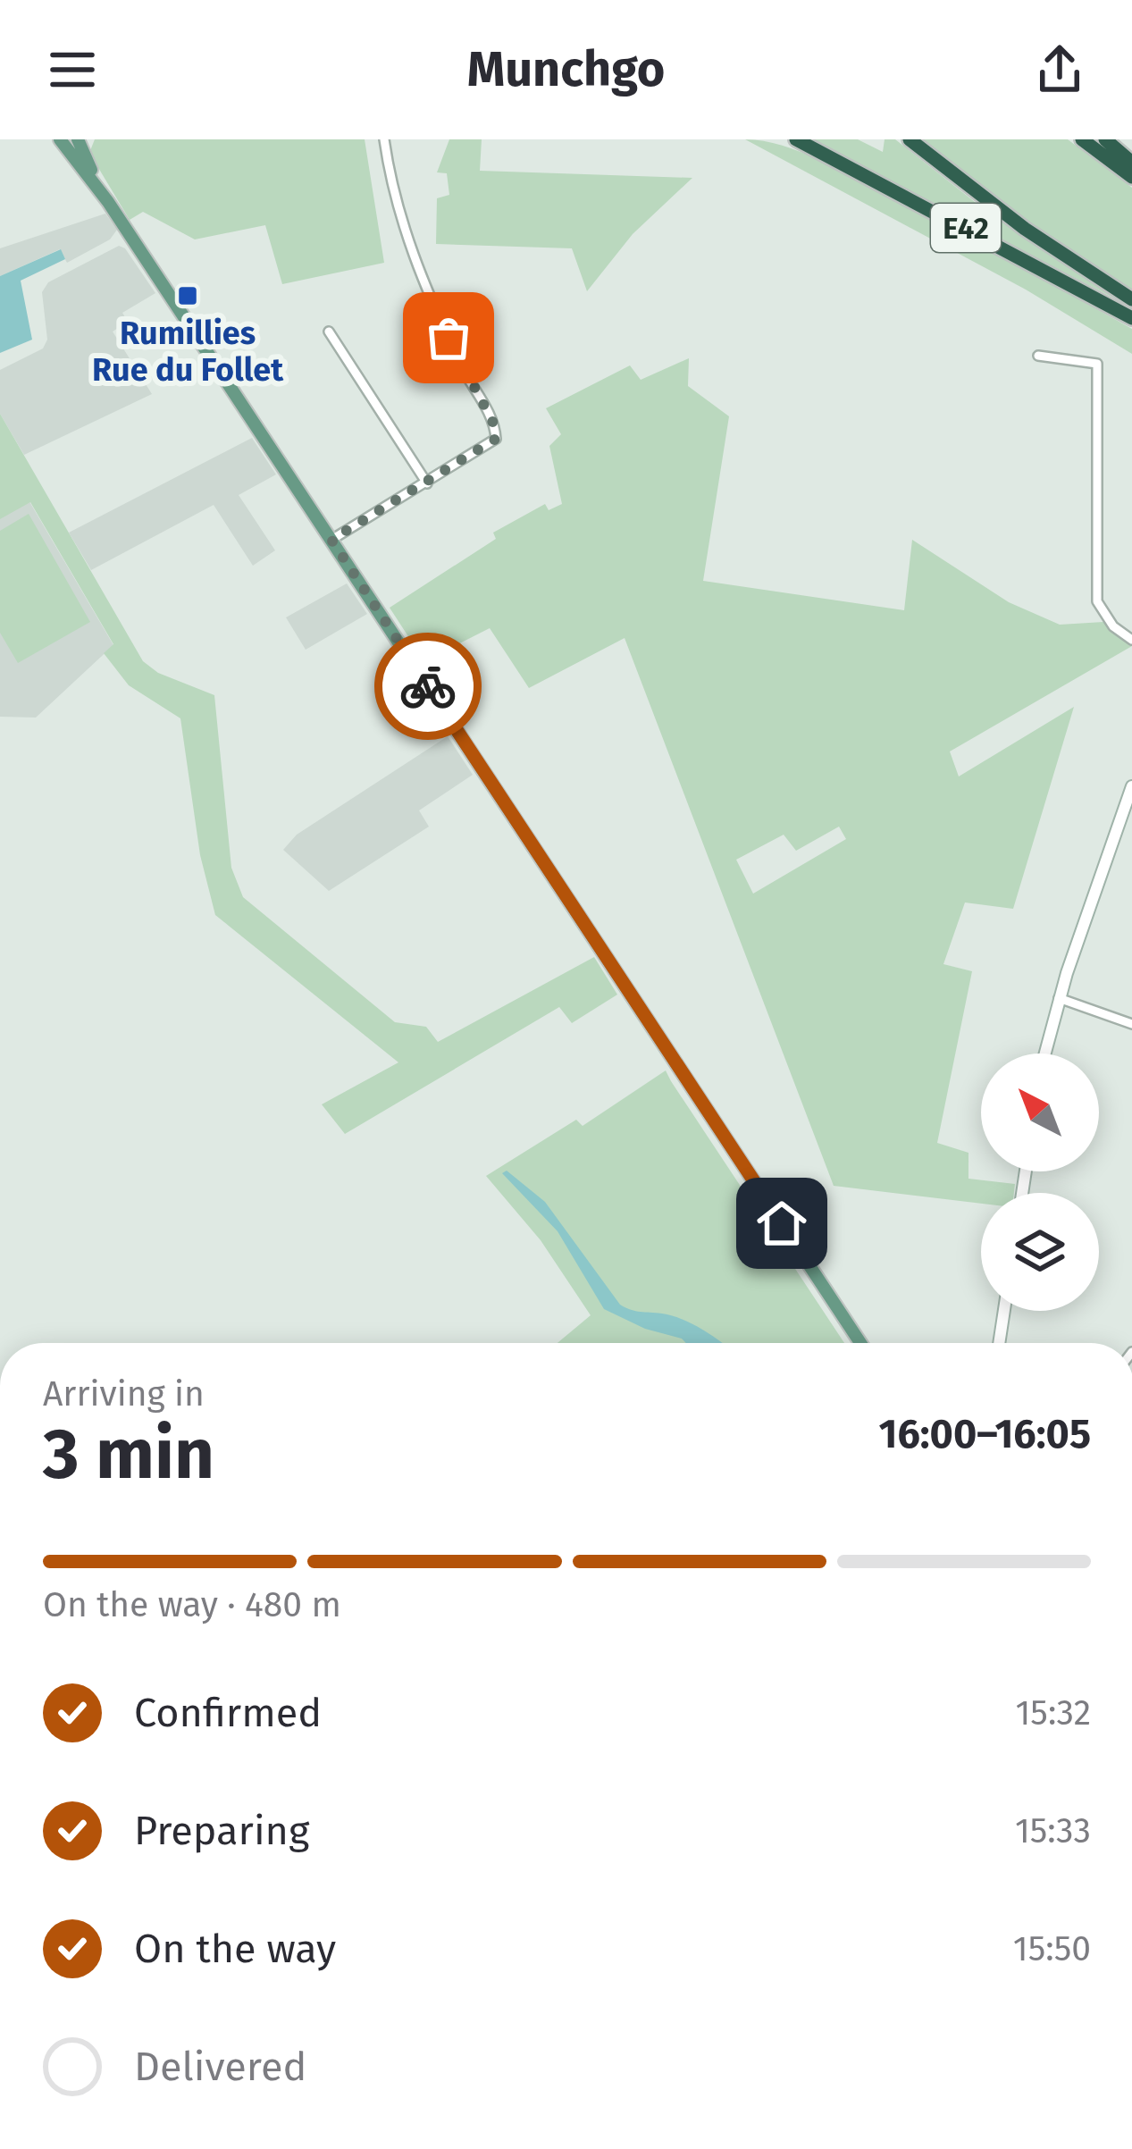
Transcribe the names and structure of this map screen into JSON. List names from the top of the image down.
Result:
{
  "streets": {
    "highway": ["E42"]
  },
  "places": {
    "transit": ["Rumillies Rue du Follet"]
  },
  "north": "top left",
  "page": {
    "header": "Munchgo",
    "heading": ["3 min", "Arriving in", "16:00–16:05"],
    "bar": "On the way · 480 m",
    "list": [
      ["Confirmed", "15:32"],
      ["Preparing", "15:33"],
      ["On the way", "15:50"],
      "Delivered"
    ]
  }
}
